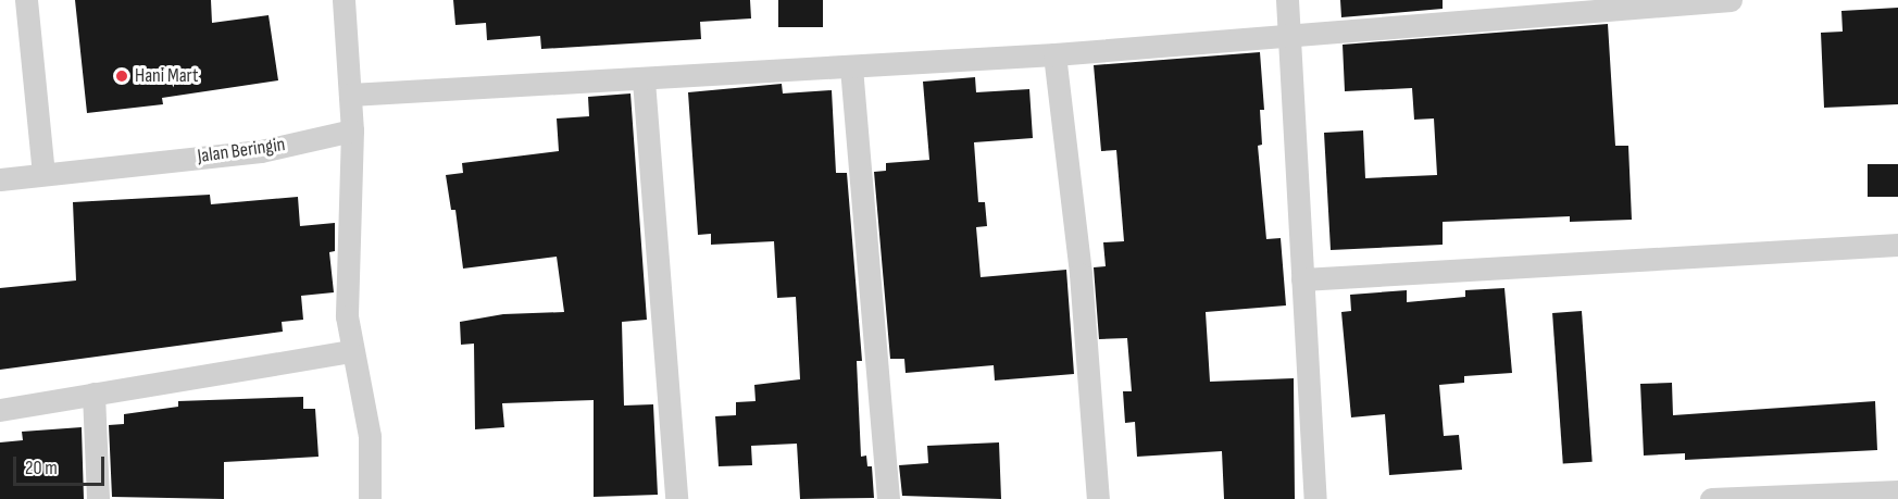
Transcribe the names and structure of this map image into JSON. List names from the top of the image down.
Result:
{
  "streets": {
    "street": ["Jalan Beringin"]
  },
  "places": ["Hani Mart"],
  "scale_bar": "20 m"
}
